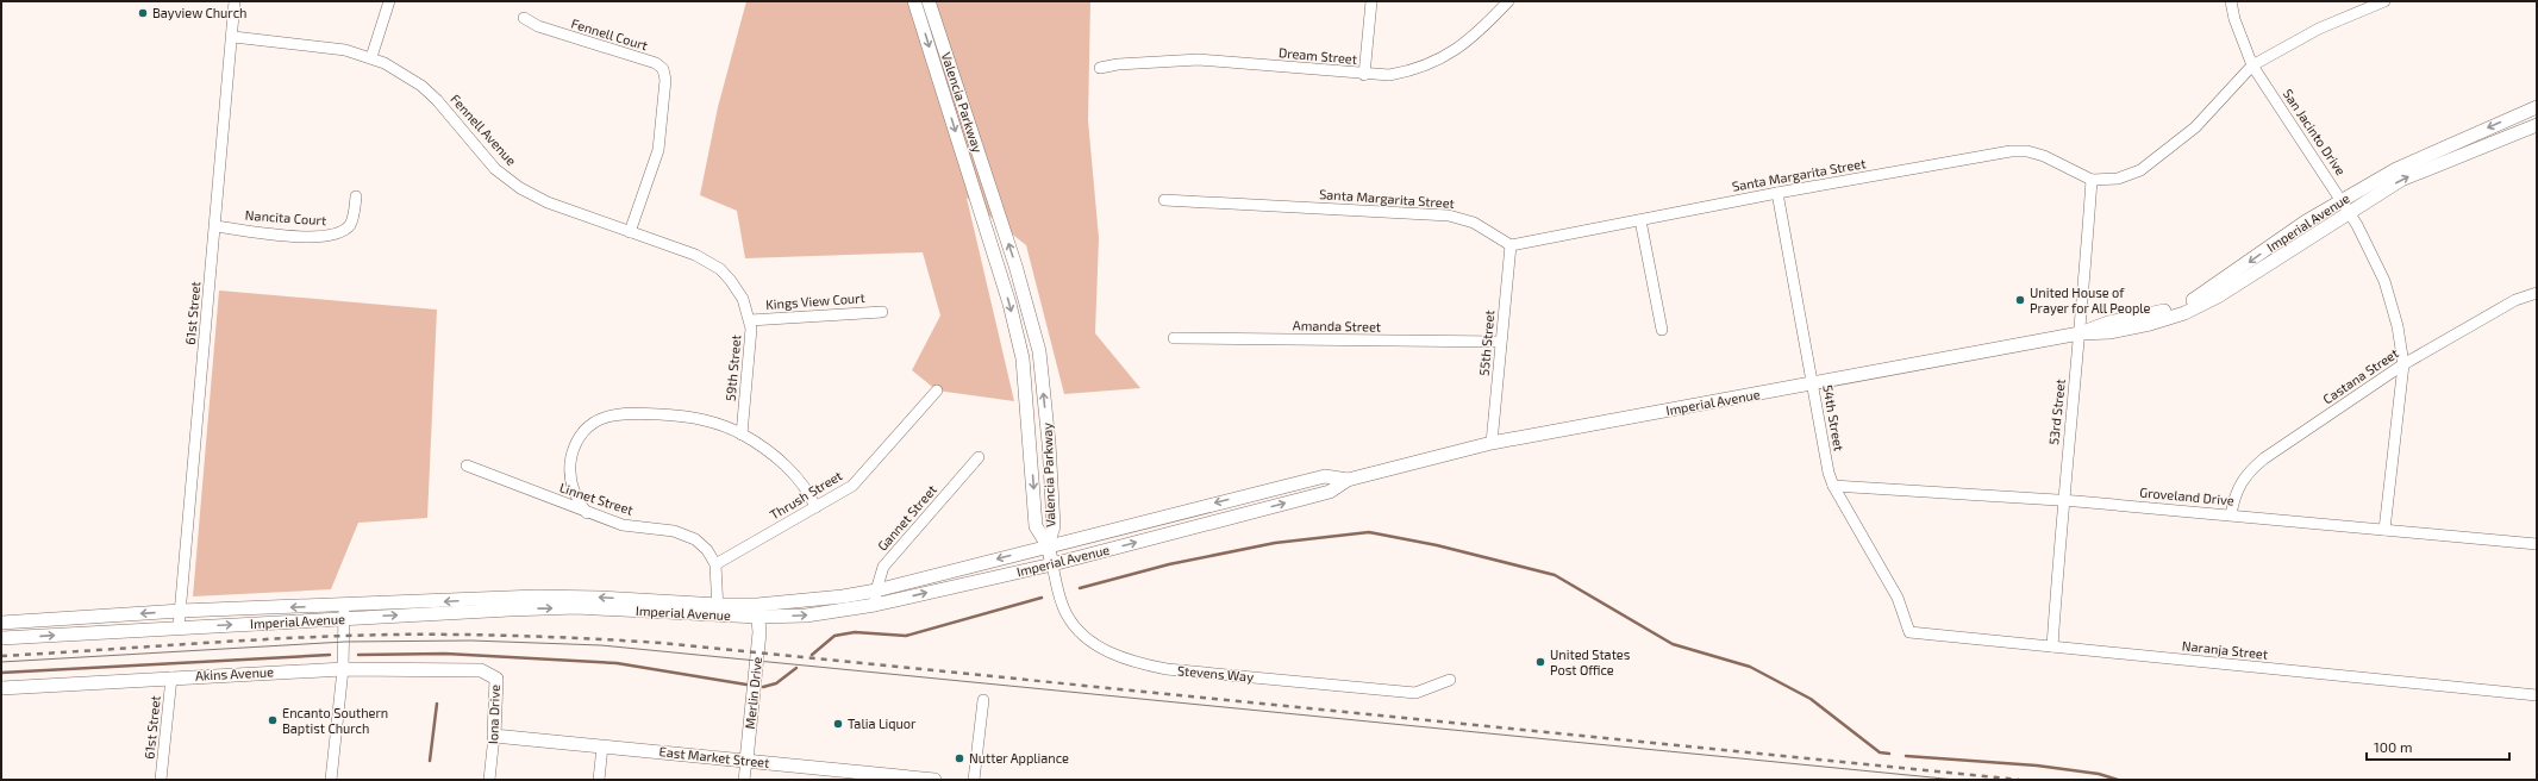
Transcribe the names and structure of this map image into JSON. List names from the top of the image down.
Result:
{
  "streets": {
    "main road": [
      "Valencia Parkway",
      "Imperial Avenue",
      "Akins Avenue",
      "Stevens Way",
      "Merlin Drive",
      "Iona Drive",
      "East Market Street"
    ],
    "street": [
      "Fennell Court",
      "Dream Street",
      "Fennell Avenue",
      "San Jacinto Drive",
      "Santa Margarita Street",
      "Nancita Court",
      "Kings View Court",
      "61st Street",
      "Amanda Street",
      "55th Street",
      "59th Street",
      "Castana Street",
      "53rd Street",
      "54th Street",
      "Thrush Street",
      "Groveland Drive",
      "Linnet Street",
      "Gannet Street",
      "Naranja Street"
    ]
  },
  "crossings": [
    ["Fennell Court", "Fennell Avenue"],
    ["Valencia Parkway", "Imperial Avenue"],
    ["Valencia Parkway", "Stevens Way"],
    ["Fennell Avenue", "61st Street"],
    ["Fennell Avenue", "59th Street"],
    ["San Jacinto Drive", "Santa Margarita Street"],
    ["San Jacinto Drive", "Imperial Avenue"],
    ["San Jacinto Drive", "Castana Street"],
    ["San Jacinto Drive", "Groveland Drive"],
    ["Santa Margarita Street", "55th Street"],
    ["Santa Margarita Street", "53rd Street"],
    ["Santa Margarita Street", "54th Street"],
    ["Nancita Court", "61st Street"],
    ["Imperial Avenue", "61st Street"],
    ["Imperial Avenue", "55th Street"],
    ["Imperial Avenue", "53rd Street"],
    ["Imperial Avenue", "54th Street"],
    ["Imperial Avenue", "Gannet Street"],
    ["Imperial Avenue", "Stevens Way"],
    ["Imperial Avenue", "Merlin Drive"],
    ["Kings View Court", "59th Street"],
    ["61st Street", "Akins Avenue"],
    ["Amanda Street", "55th Street"],
    ["Castana Street", "Groveland Drive"],
    ["53rd Street", "Groveland Drive"],
    ["53rd Street", "Naranja Street"],
    ["54th Street", "Groveland Drive"],
    ["54th Street", "Naranja Street"],
    ["Thrush Street", "Linnet Street"],
    ["Akins Avenue", "Iona Drive"],
    ["Merlin Drive", "East Market Street"],
    ["Iona Drive", "East Market Street"]
  ],
  "places": [
    "Bayview Church",
    "United House of Prayer for All People",
    "United States Post Office",
    "Encanto Southern Baptist Church",
    "Talia Liquor",
    "Nutter Appliance"
  ],
  "scale_bar": "100 m"
}
